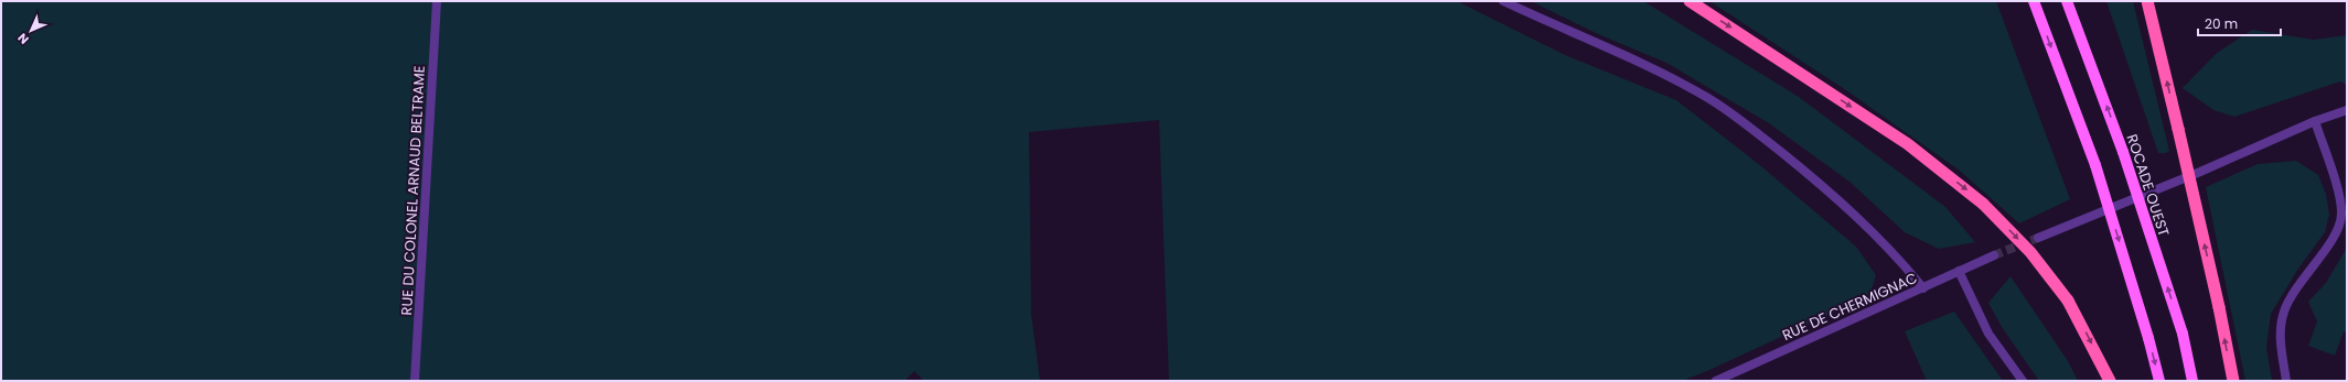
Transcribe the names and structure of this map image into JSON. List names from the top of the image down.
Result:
{
  "streets": {
    "main road": ["ROCADE OUEST"],
    "street": ["RUE DU COLONEL ARNAUD BELTRAME", "RUE DE CHERMIGNAC"]
  },
  "scale_bar": "20 m",
  "north": "bottom left"
}
